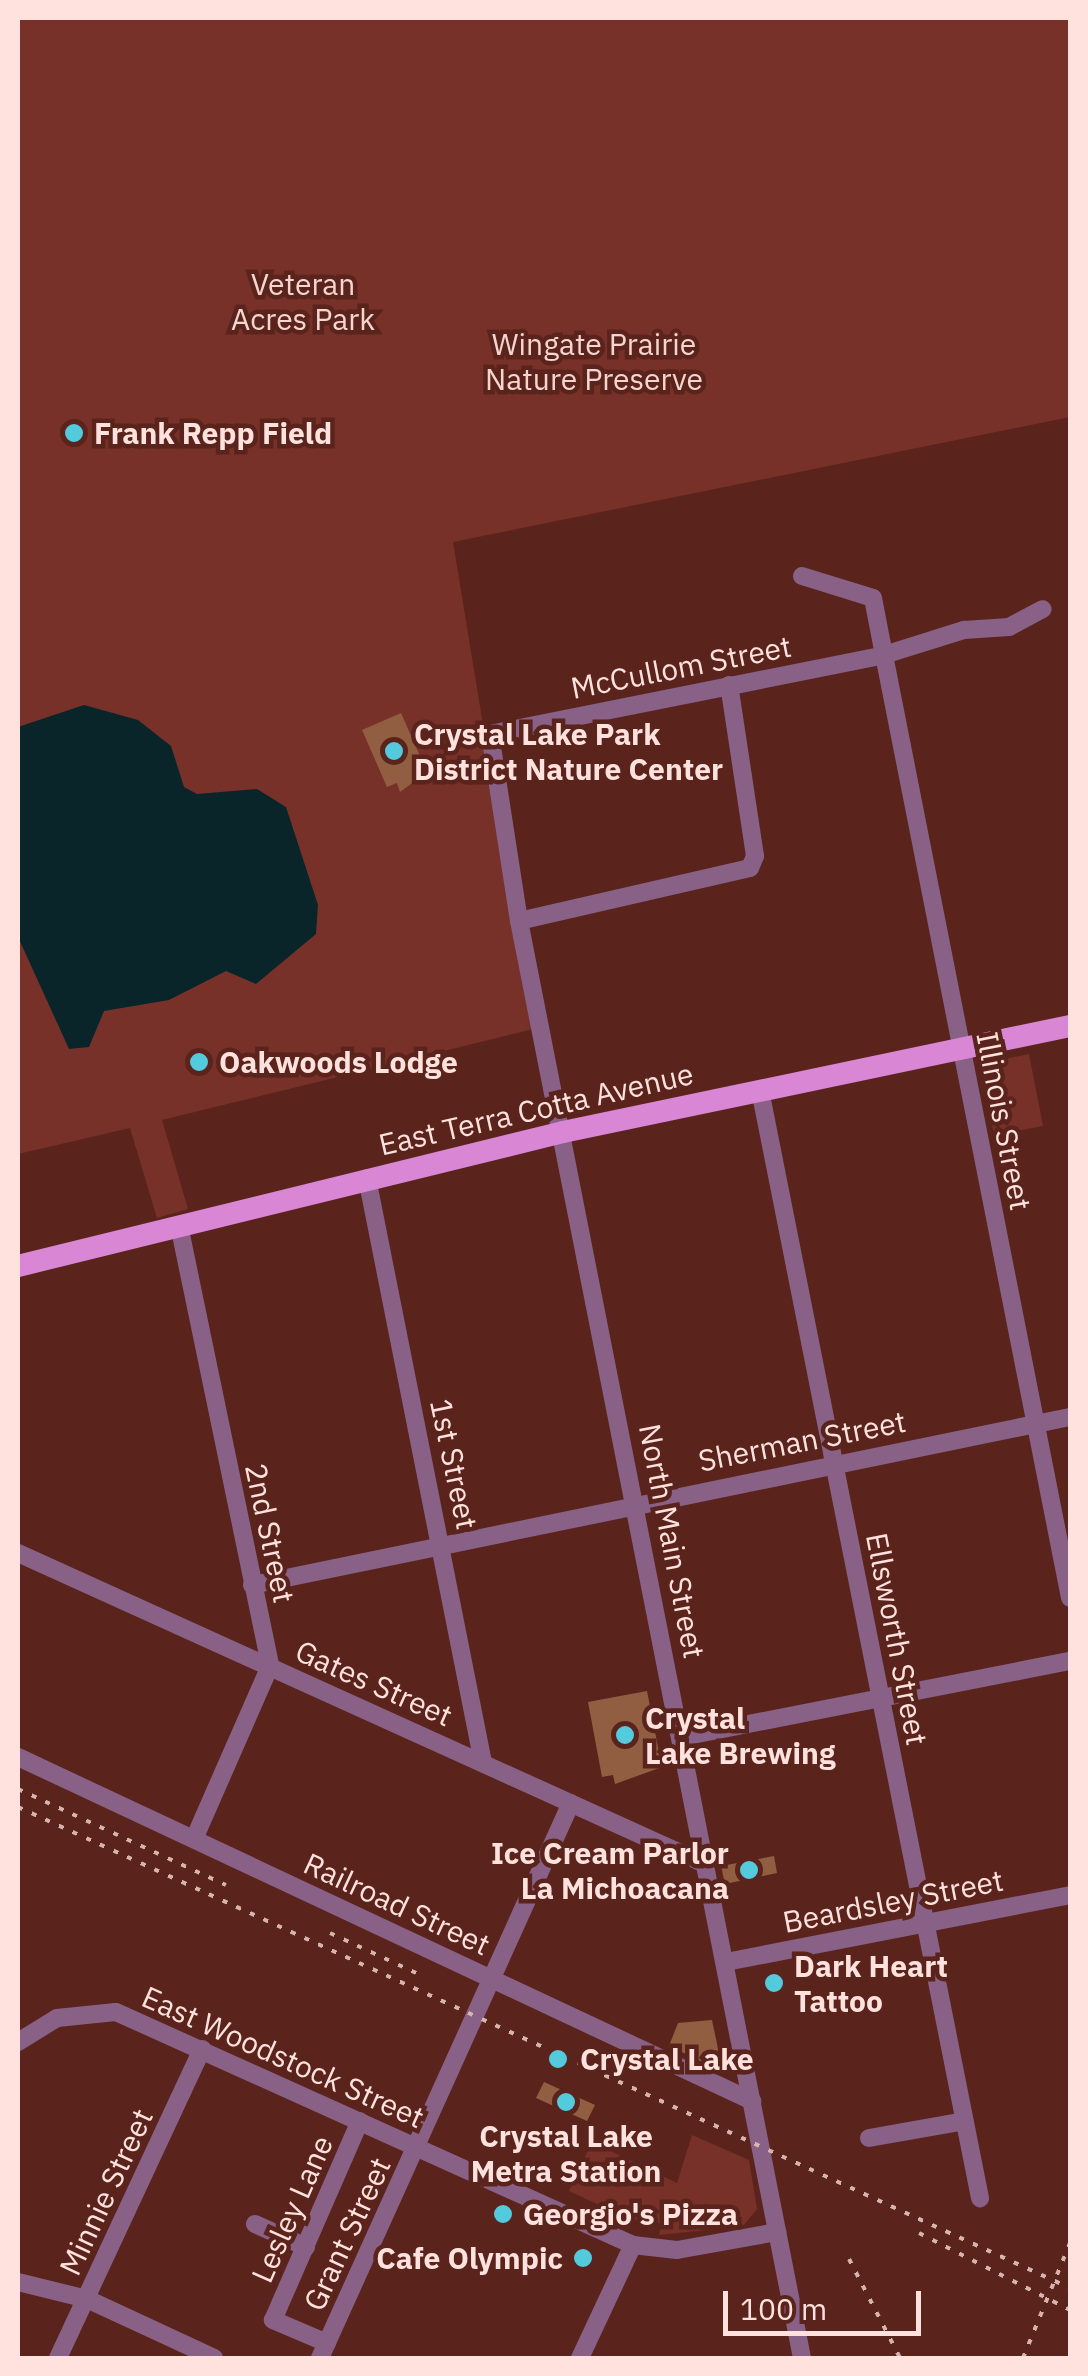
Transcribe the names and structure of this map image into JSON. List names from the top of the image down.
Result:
{
  "streets": {
    "main road": ["East Terra Cotta Avenue"],
    "street": [
      "McCullom Street",
      "Illinois Street",
      "Sherman Street",
      "1st Street",
      "2nd Street",
      "North Main Street",
      "Ellsworth Street",
      "Gates Street",
      "Beardsley Street",
      "Railroad Street",
      "East Woodstock Street",
      "Minnie Street",
      "Lesley Lane",
      "Grant Street"
    ]
  },
  "crossings": [
    ["McCullom Street", "Illinois Street"],
    ["McCullom Street", "North Main Street"],
    ["East Terra Cotta Avenue", "Illinois Street"],
    ["East Terra Cotta Avenue", "1st Street"],
    ["East Terra Cotta Avenue", "2nd Street"],
    ["East Terra Cotta Avenue", "North Main Street"],
    ["East Terra Cotta Avenue", "Ellsworth Street"],
    ["Illinois Street", "Sherman Street"],
    ["Sherman Street", "1st Street"],
    ["Sherman Street", "2nd Street"],
    ["Sherman Street", "North Main Street"],
    ["Sherman Street", "Ellsworth Street"],
    ["1st Street", "Gates Street"],
    ["2nd Street", "Gates Street"],
    ["North Main Street", "Gates Street"],
    ["North Main Street", "Beardsley Street"],
    ["North Main Street", "Railroad Street"],
    ["North Main Street", "East Woodstock Street"],
    ["Ellsworth Street", "Beardsley Street"],
    ["Gates Street", "Grant Street"],
    ["Railroad Street", "Grant Street"],
    ["East Woodstock Street", "Minnie Street"],
    ["East Woodstock Street", "Lesley Lane"],
    ["East Woodstock Street", "Grant Street"],
    ["Lesley Lane", "Grant Street"]
  ],
  "parks": ["Veteran Acres Park", "Wingate Prairie Nature Preserve"],
  "places": [
    "Frank Repp Field",
    "Crystal Lake Park District Nature Center",
    "Oakwoods Lodge",
    "Crystal Lake Brewing",
    "Ice Cream Parlor La Michoacana",
    "Dark Heart Tattoo",
    "Crystal Lake",
    "Crystal Lake Metra Station",
    "Georgio's Pizza",
    "Cafe Olympic"
  ],
  "scale_bar": "100 m"
}
